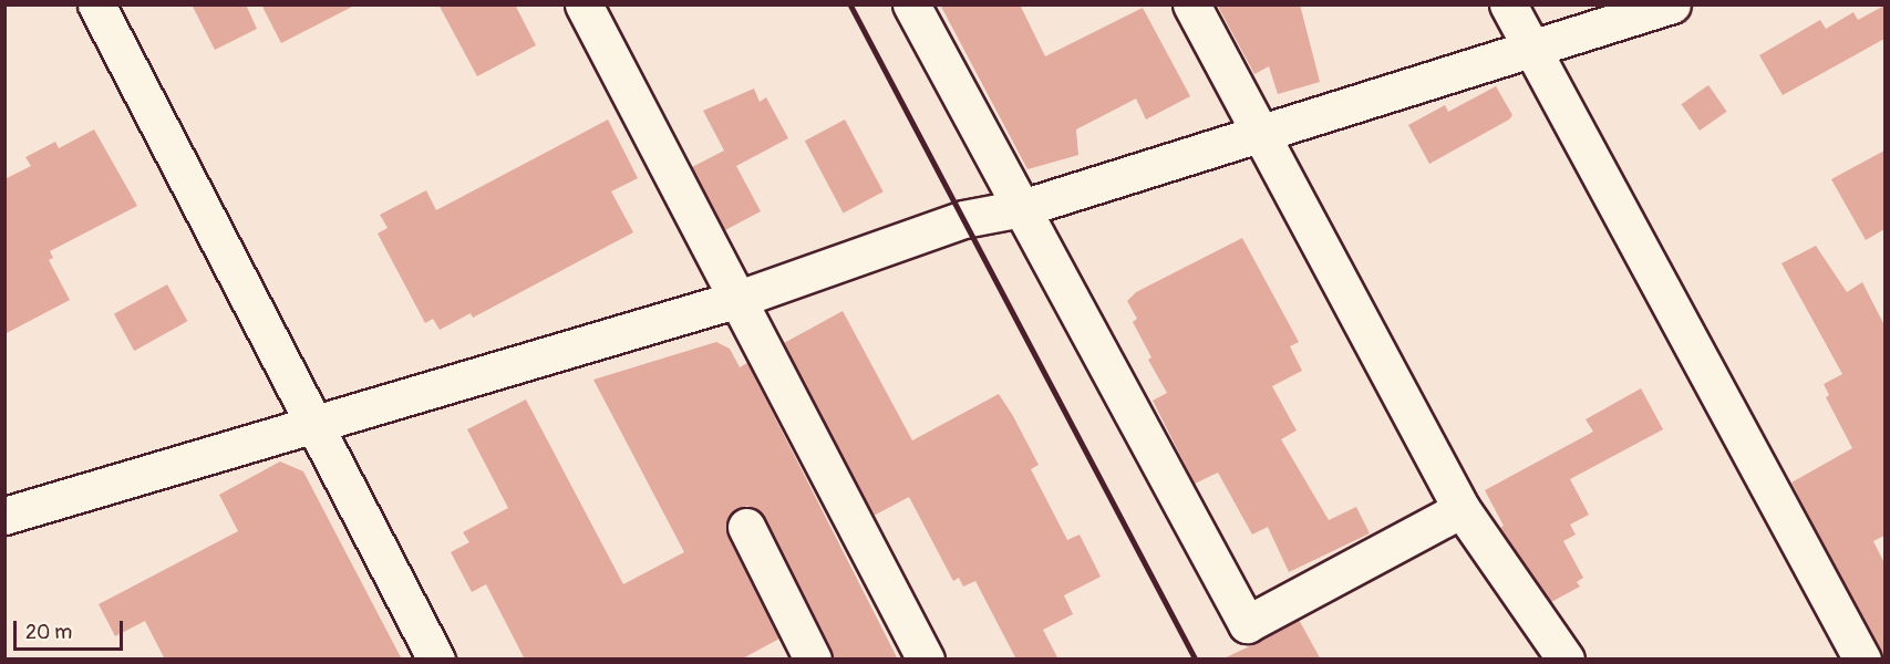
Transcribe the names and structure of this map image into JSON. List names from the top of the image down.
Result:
{
  "scale_bar": "20 m"
}
